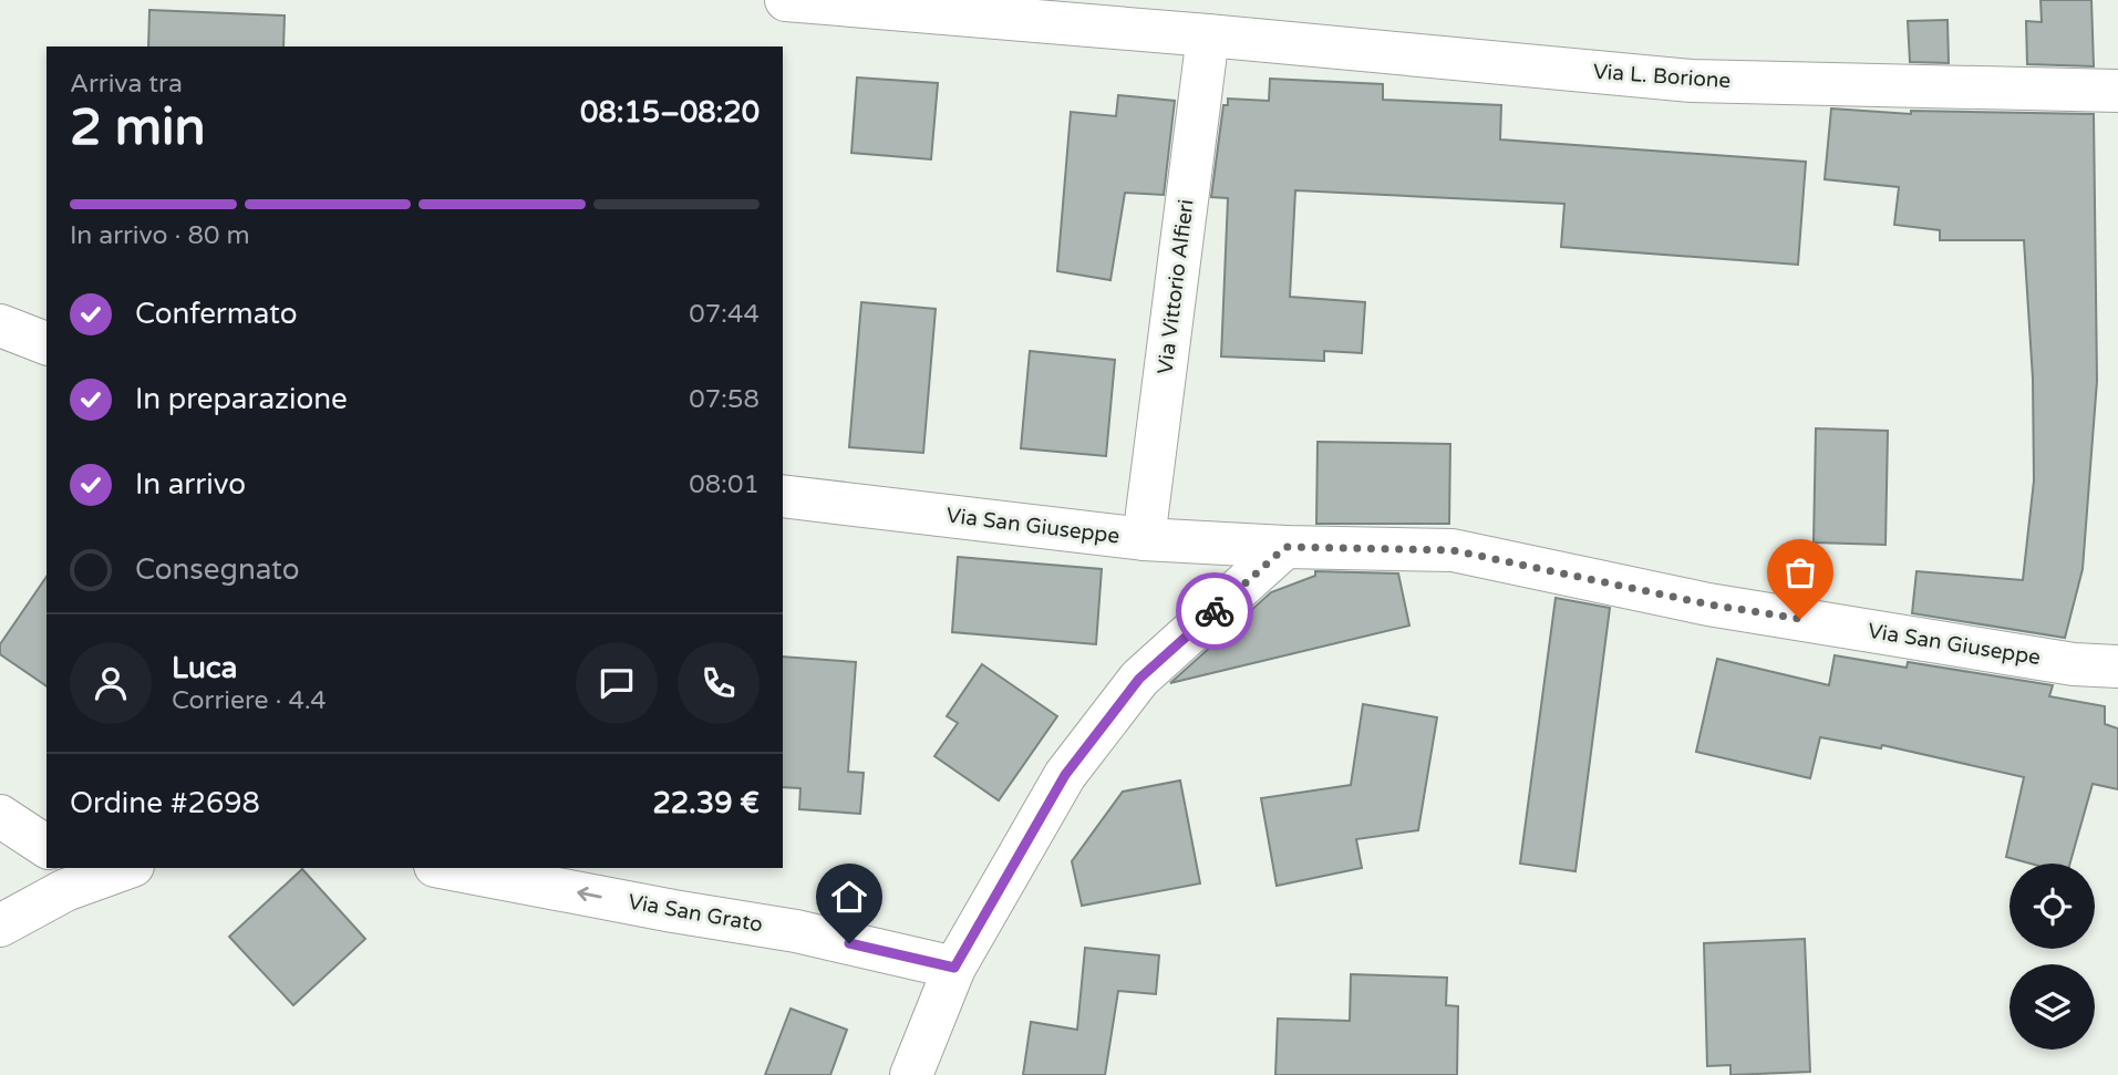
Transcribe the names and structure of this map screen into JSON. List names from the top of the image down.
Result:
{
  "streets": {
    "street": [
      "Via L. Borione",
      "Via Vittorio Alfieri",
      "Via San Giuseppe",
      "Via San Grato"
    ]
  },
  "crossings": [
    ["Via L. Borione", "Via Vittorio Alfieri"],
    ["Via Vittorio Alfieri", "Via San Giuseppe"]
  ],
  "one_way": ["Via San Grato"],
  "page": {
    "heading": ["2 min", "Arriva tra", "08:15–08:20"],
    "panel": [
      "Luca",
      "Corriere · 4.4",
      "Ordine #2698",
      "22.39 €"
    ],
    "bar": "In arrivo · 80 m",
    "list": [
      ["Confermato", "07:44"],
      ["In preparazione", "07:58"],
      ["In arrivo", "08:01"],
      "Consegnato"
    ]
  }
}
